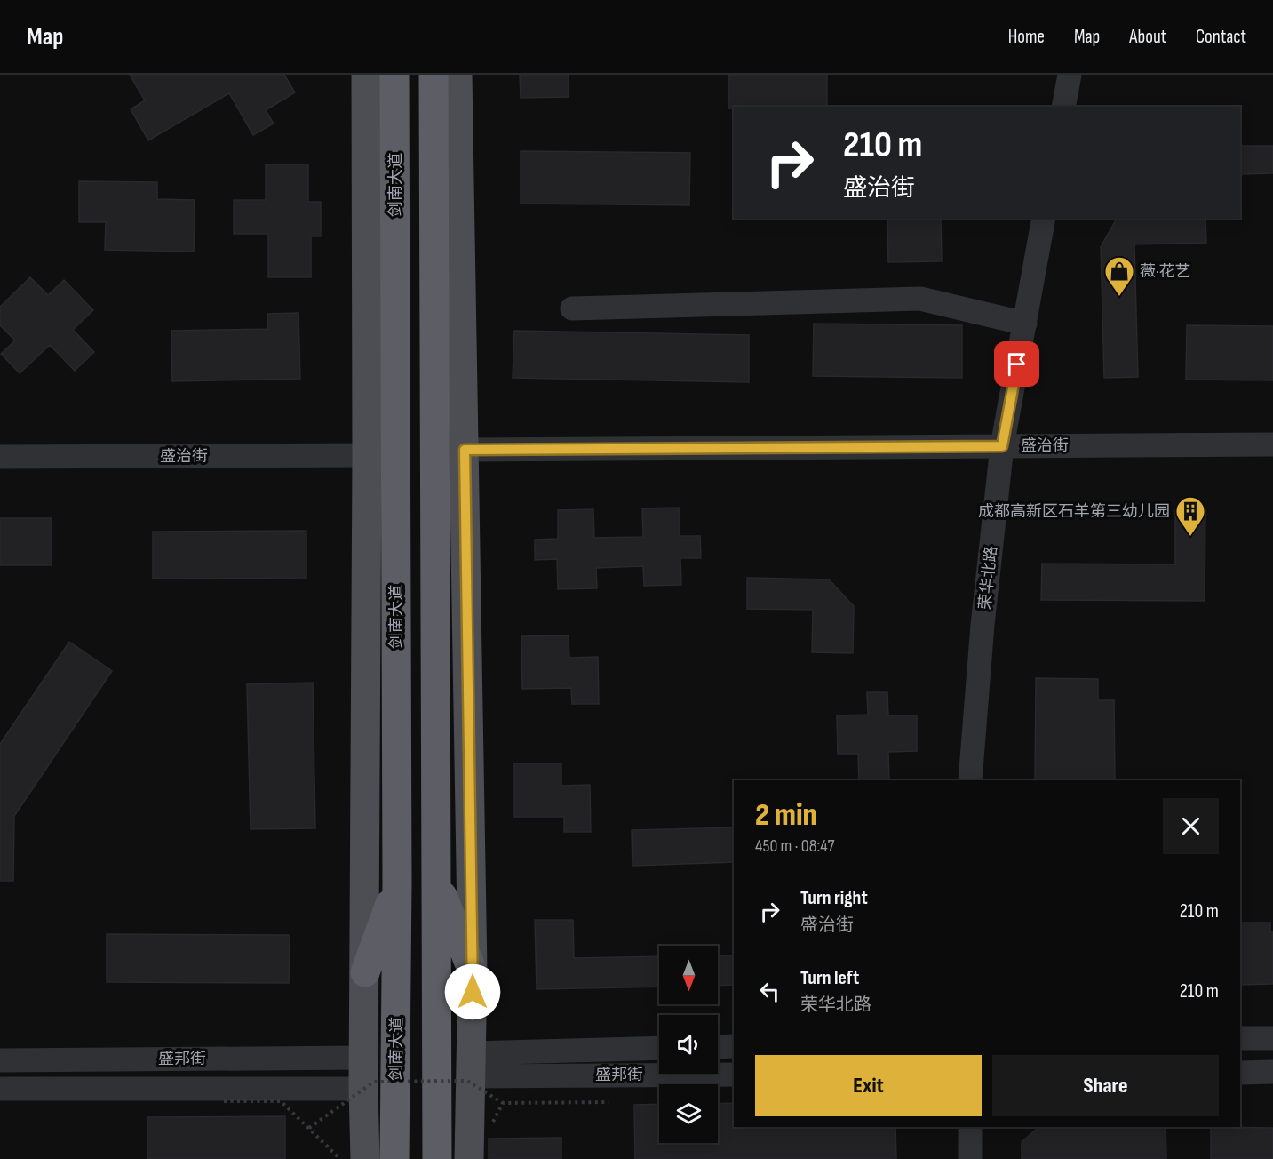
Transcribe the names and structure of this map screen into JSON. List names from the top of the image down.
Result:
{
  "streets": {
    "highway": ["剑南大道"],
    "street": ["盛治街", "荣华北路", "盛邦街"]
  },
  "crossings": [
    ["盛治街", "荣华北路"]
  ],
  "places": {
    "shop": ["薇·花艺"],
    "building": ["成都高新区石羊第三幼儿园"]
  },
  "north": "bottom",
  "page": {
    "header": "Map",
    "nav": [
      "Home",
      "Map",
      "About",
      "Contact"
    ],
    "turn": ["210 m", "盛治街"],
    "heading": ["2 min", "450 m · 08:47"],
    "list": [
      {
        "name": "Turn right",
        "note": "盛治街",
        "value": "210 m"
      },
      {
        "name": "Turn left",
        "note": "荣华北路",
        "value": "210 m"
      }
    ],
    "buttons": ["Exit", "Share"]
  }
}
